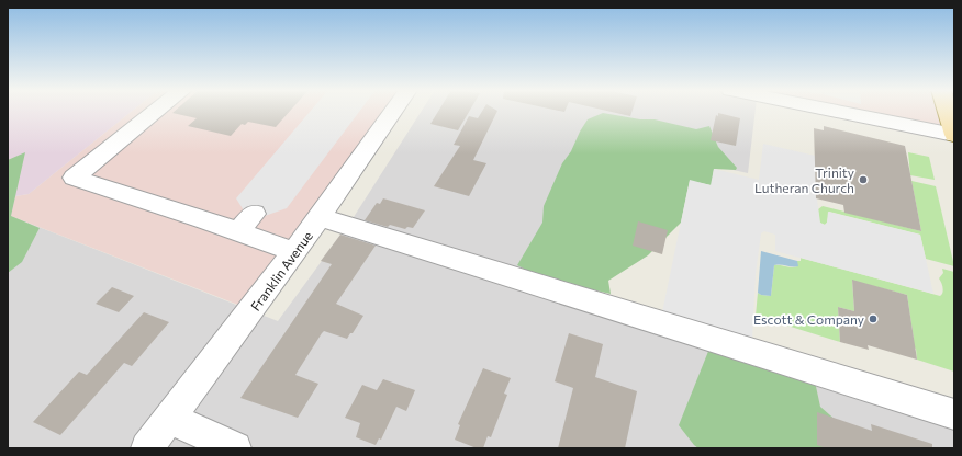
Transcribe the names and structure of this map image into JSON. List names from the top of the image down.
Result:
{
  "streets": {
    "street": ["Franklin Avenue"]
  },
  "places": ["Trinity Lutheran Church", "Escott & Company"]
}
